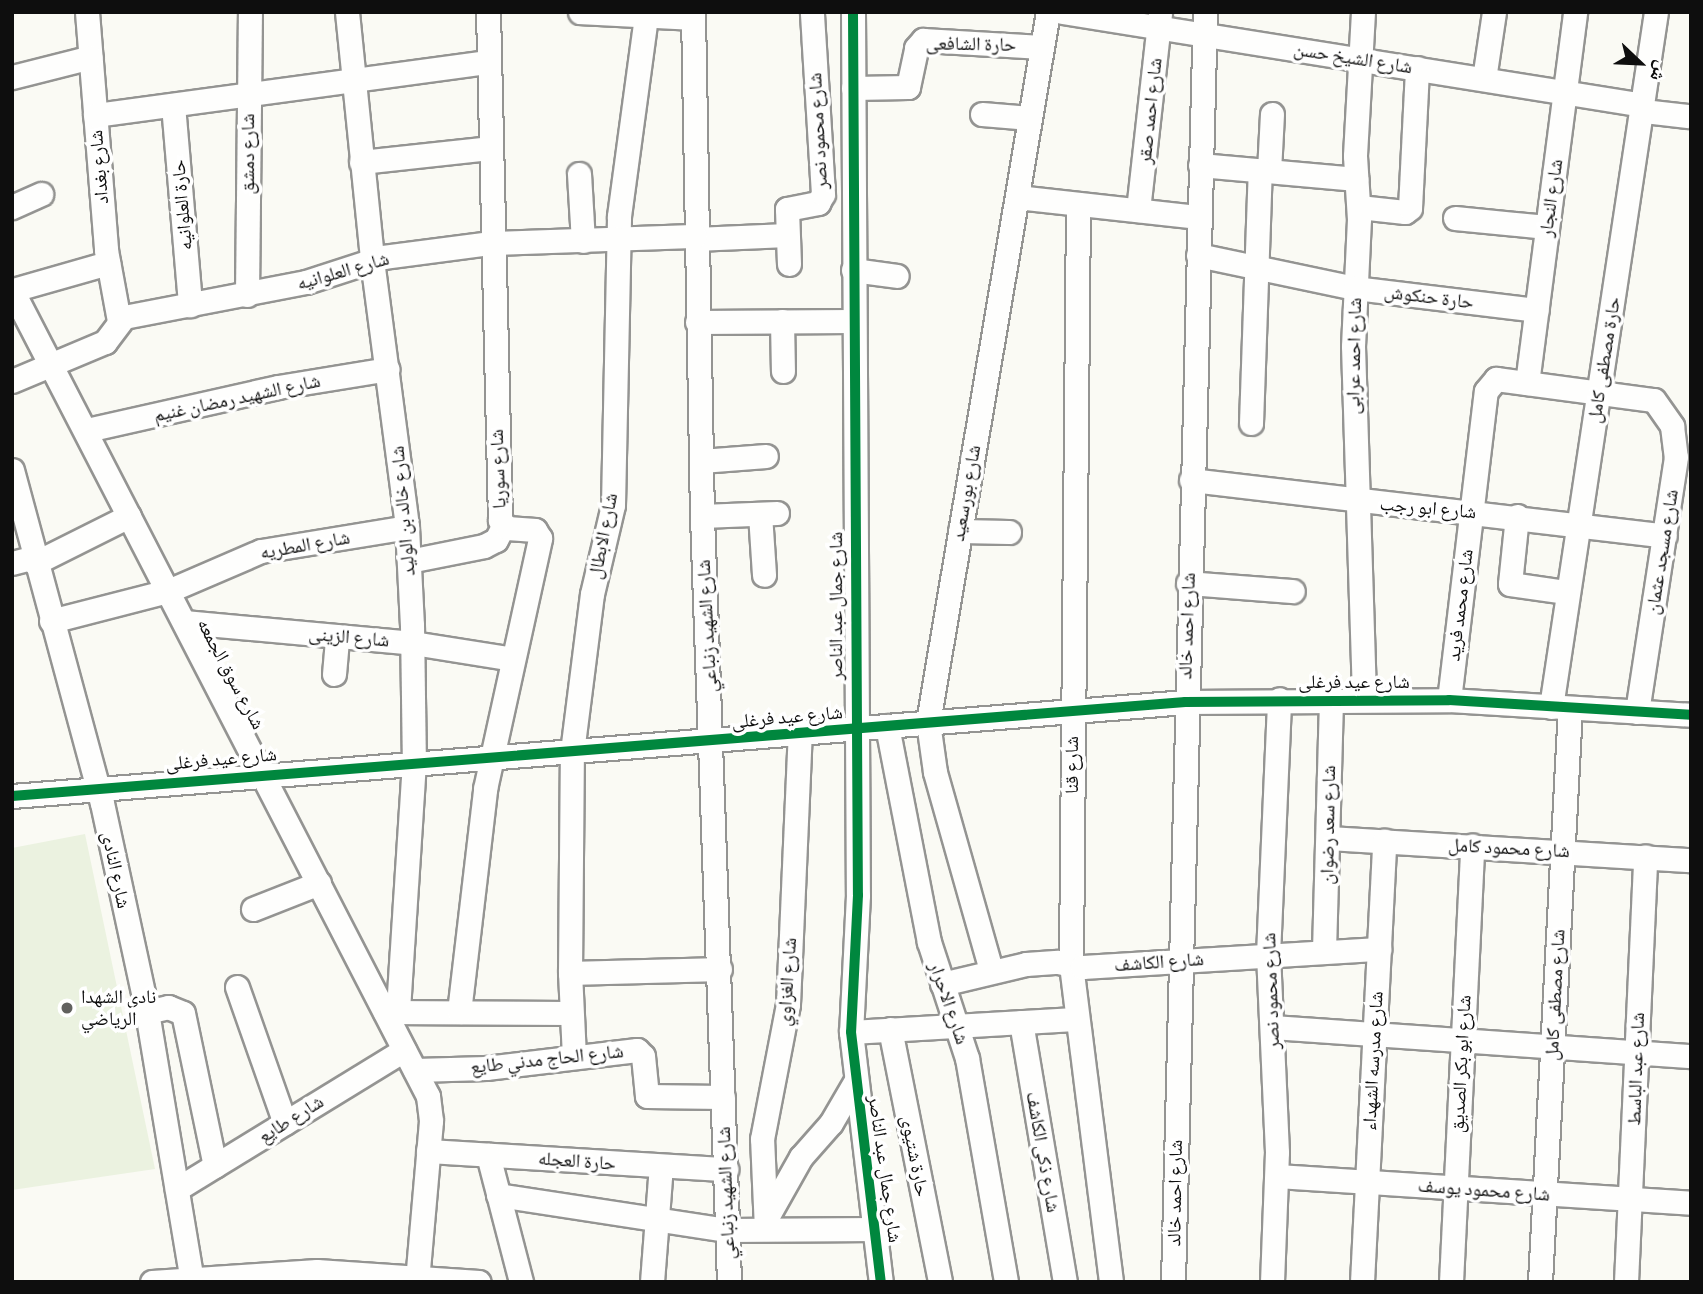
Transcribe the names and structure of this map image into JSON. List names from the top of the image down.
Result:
{
  "streets": {
    "street": [
      "حارة الشافعى",
      "شارع الشيخ حسن",
      "شارع احمد صقر",
      "شارع محمود نصر",
      "شارع دمشق",
      "شارع بغداد",
      "شارع النجار",
      "حارة العلوانيه",
      "شارع العلوانيه",
      "حارة حنكوش",
      "شارع احمد عرابى",
      "حارة مصطفى كامل",
      "شارع الشهيد رمضان غنيم",
      "شارع سوريا",
      "شارع بورسعيد",
      "شارع ابو رجب",
      "شارع خالد بن الوليد",
      "شارع الابطال",
      "شارع المطريه",
      "شارع مسجد عثمان",
      "شارع محمد فريد",
      "شارع جمال عبد الناصر",
      "شارع الشهيد زنباعي",
      "شارع احمد خالد",
      "شارع الزينى",
      "شارع سوق الجمعه",
      "شارع عيد فرغلى",
      "شارع قنا",
      "شارع سعد رضوان",
      "شارع محمود كامل",
      "شارع النادى",
      "شارع الكاشف",
      "شارع الغزاوي",
      "شارع مصطفى كامل",
      "شارع الاحرار",
      "شارع الحاج مدني طايع",
      "شارع مدرسه الشهداء",
      "شارع ابو بكر الصديق",
      "شارع عبد الباسط",
      "شارع طايع",
      "شارع ذكى الكاشف",
      "حارة شتيوى",
      "حارة العجله",
      "شارع محمود يوسف"
    ]
  },
  "crossings": [
    ["حارة الشافعى", "شارع بورسعيد"],
    ["حارة الشافعى", "شارع جمال عبد الناصر"],
    ["شارع الشيخ حسن", "شارع احمد صقر"],
    ["شارع الشيخ حسن", "شارع النجار"],
    ["شارع الشيخ حسن", "شارع احمد عرابى"],
    ["شارع الشيخ حسن", "حارة مصطفى كامل"],
    ["شارع الشيخ حسن", "شارع احمد خالد"],
    ["شارع محمود نصر", "شارع العلوانيه"],
    ["شارع محمود نصر", "شارع عيد فرغلى"],
    ["شارع محمود نصر", "شارع الكاشف"],
    ["شارع محمود نصر", "شارع محمود يوسف"],
    ["شارع دمشق", "شارع العلوانيه"],
    ["شارع بغداد", "شارع العلوانيه"],
    ["شارع النجار", "حارة حنكوش"],
    ["شارع النجار", "شارع مسجد عثمان"],
    ["شارع النجار", "شارع محمد فريد"],
    ["حارة العلوانيه", "شارع العلوانيه"],
    ["شارع العلوانيه", "شارع سوريا"],
    ["شارع العلوانيه", "شارع خالد بن الوليد"],
    ["شارع العلوانيه", "شارع الابطال"],
    ["شارع العلوانيه", "شارع الشهيد زنباعي"],
    ["حارة حنكوش", "شارع احمد عرابى"],
    ["حارة حنكوش", "شارع احمد خالد"],
    ["شارع احمد عرابى", "شارع ابو رجب"],
    ["شارع احمد عرابى", "شارع عيد فرغلى"],
    ["حارة مصطفى كامل", "شارع ابو رجب"],
    ["حارة مصطفى كامل", "شارع مسجد عثمان"],
    ["حارة مصطفى كامل", "شارع عيد فرغلى"],
    ["حارة مصطفى كامل", "شارع مصطفى كامل"],
    ["شارع الشهيد رمضان غنيم", "شارع خالد بن الوليد"],
    ["شارع الشهيد رمضان غنيم", "شارع سوق الجمعه"],
    ["شارع سوريا", "شارع الزينى"],
    ["شارع سوريا", "شارع عيد فرغلى"],
    ["شارع بورسعيد", "شارع عيد فرغلى"],
    ["شارع بورسعيد", "شارع الكاشف"],
    ["شارع ابو رجب", "شارع مسجد عثمان"],
    ["شارع ابو رجب", "شارع محمد فريد"],
    ["شارع ابو رجب", "شارع احمد خالد"],
    ["شارع خالد بن الوليد", "شارع المطريه"],
    ["شارع خالد بن الوليد", "شارع الزينى"],
    ["شارع خالد بن الوليد", "شارع سوق الجمعه"],
    ["شارع خالد بن الوليد", "شارع عيد فرغلى"],
    ["شارع الابطال", "شارع عيد فرغلى"],
    ["شارع الابطال", "شارع الحاج مدني طايع"],
    ["شارع المطريه", "شارع سوق الجمعه"],
    ["شارع المطريه", "شارع النادى"],
    ["شارع مسجد عثمان", "شارع محمد فريد"],
    ["شارع مسجد عثمان", "شارع عيد فرغلى"],
    ["شارع محمد فريد", "شارع عيد فرغلى"],
    ["شارع جمال عبد الناصر", "شارع عيد فرغلى"],
    ["شارع الشهيد زنباعي", "شارع عيد فرغلى"],
    ["شارع الشهيد زنباعي", "شارع الحاج مدني طايع"],
    ["شارع الشهيد زنباعي", "حارة العجله"],
    ["شارع احمد خالد", "شارع عيد فرغلى"],
    ["شارع احمد خالد", "شارع الكاشف"],
    ["شارع الزينى", "شارع سوق الجمعه"],
    ["شارع سوق الجمعه", "شارع عيد فرغلى"],
    ["شارع سوق الجمعه", "شارع الحاج مدني طايع"],
    ["شارع سوق الجمعه", "شارع طايع"],
    ["شارع سوق الجمعه", "حارة العجله"],
    ["شارع عيد فرغلى", "شارع قنا"],
    ["شارع عيد فرغلى", "شارع سعد رضوان"],
    ["شارع عيد فرغلى", "شارع النادى"],
    ["شارع عيد فرغلى", "شارع الغزاوي"],
    ["شارع عيد فرغلى", "شارع مصطفى كامل"],
    ["شارع عيد فرغلى", "شارع الاحرار"],
    ["شارع قنا", "شارع الكاشف"],
    ["شارع سعد رضوان", "شارع محمود كامل"],
    ["شارع سعد رضوان", "شارع الكاشف"],
    ["شارع محمود كامل", "شارع مصطفى كامل"],
    ["شارع محمود كامل", "شارع مدرسه الشهداء"],
    ["شارع محمود كامل", "شارع ابو بكر الصديق"],
    ["شارع محمود كامل", "شارع عبد الباسط"],
    ["شارع النادى", "شارع طايع"],
    ["شارع الكاشف", "شارع الاحرار"],
    ["شارع الكاشف", "شارع مدرسه الشهداء"],
    ["شارع مصطفى كامل", "شارع محمود يوسف"],
    ["شارع مدرسه الشهداء", "شارع محمود يوسف"],
    ["شارع ابو بكر الصديق", "شارع محمود يوسف"],
    ["شارع عبد الباسط", "شارع محمود يوسف"]
  ],
  "places": ["نادي الشهدا الرياضي"],
  "north": "bottom right"
}
